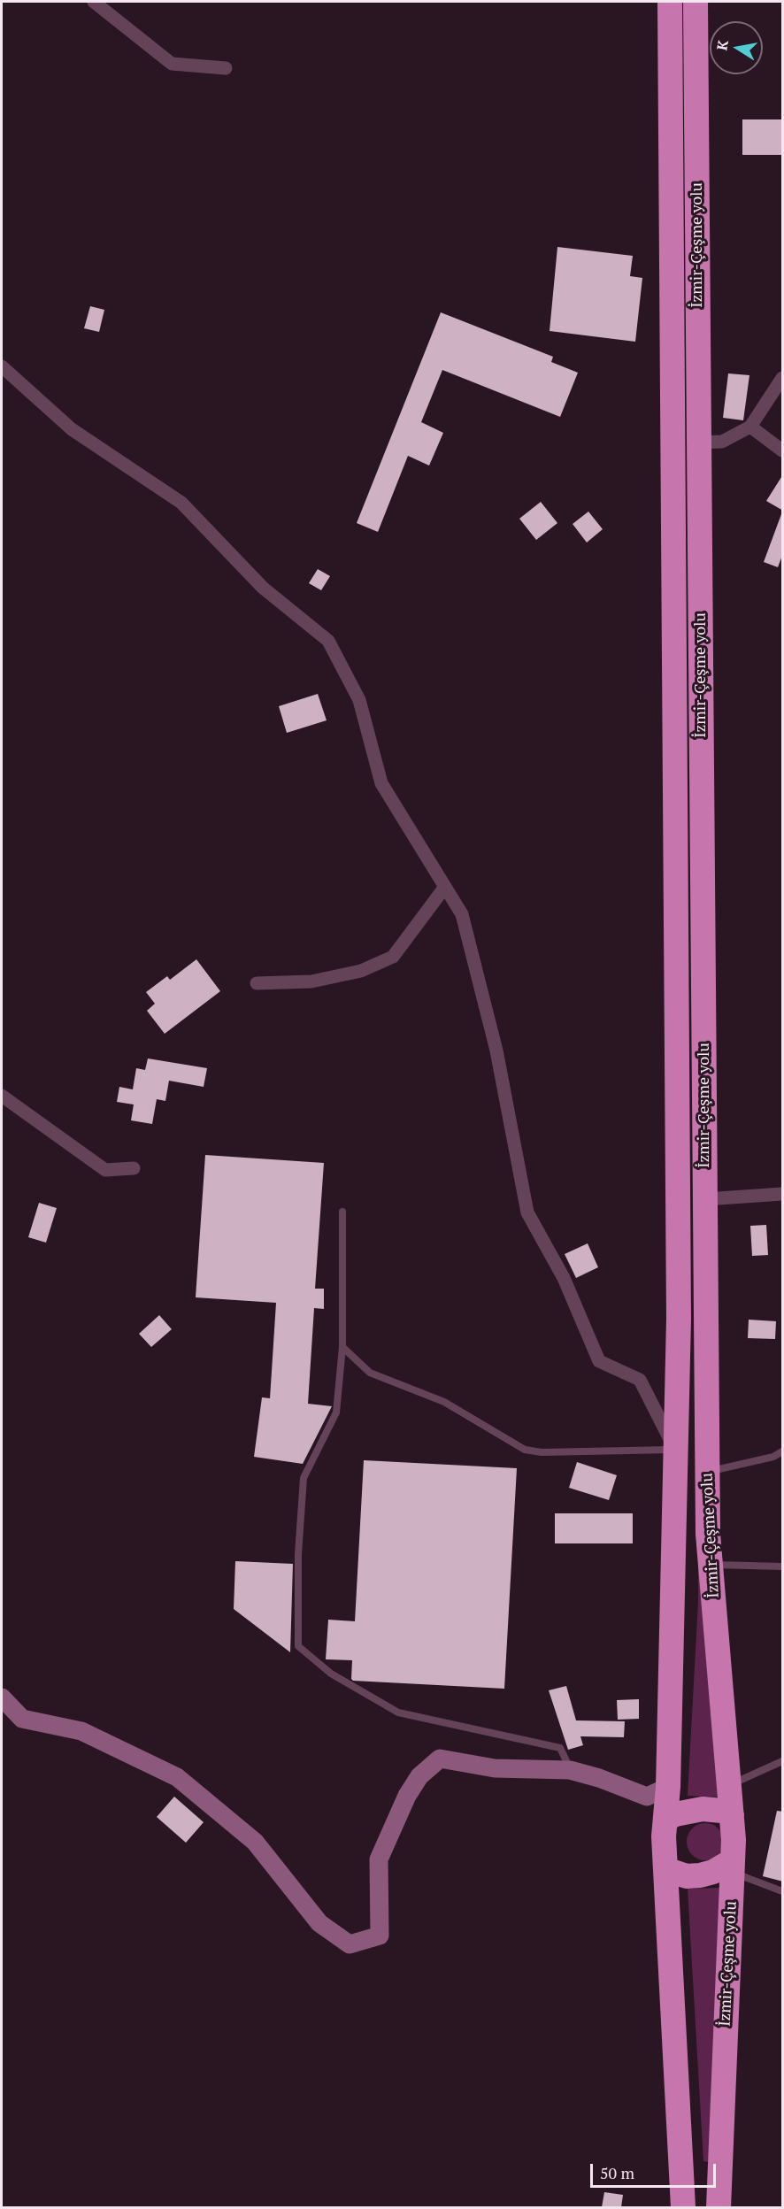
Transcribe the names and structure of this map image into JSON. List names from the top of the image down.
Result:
{
  "streets": {
    "highway": ["İzmir-Çeşme yolu"]
  },
  "scale_bar": "50 m",
  "north": "left"
}
